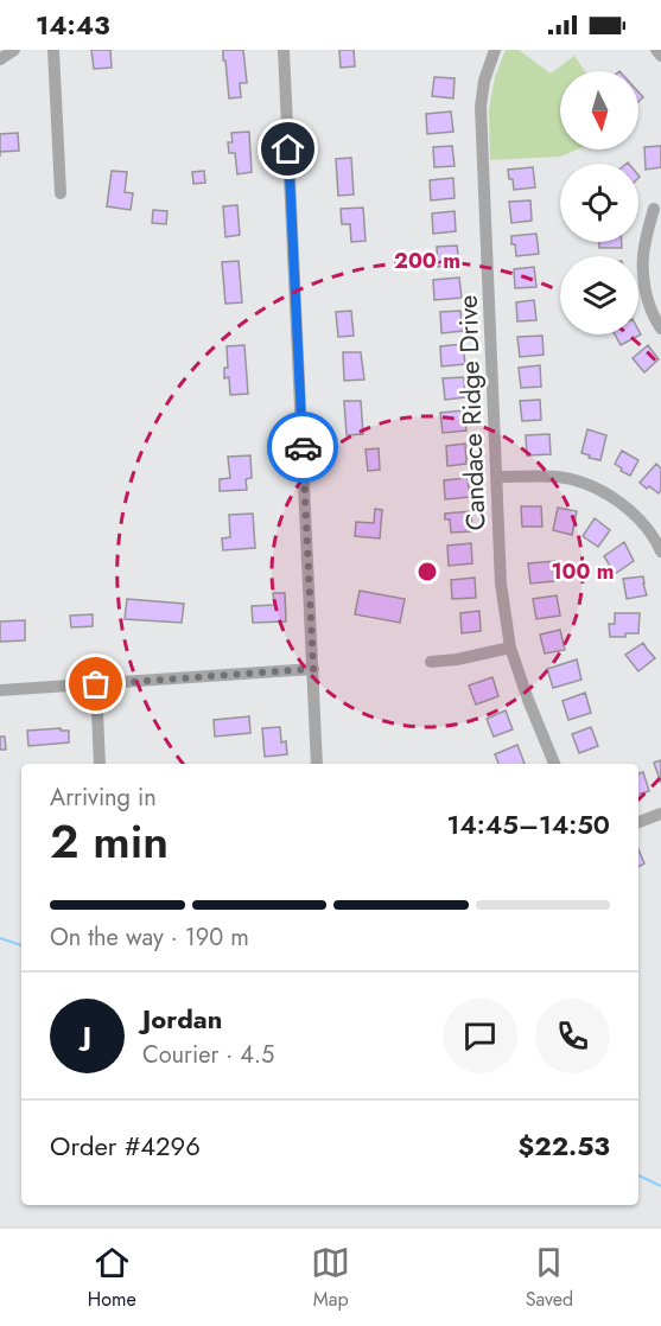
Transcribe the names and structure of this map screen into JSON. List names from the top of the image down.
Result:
{
  "streets": {
    "street": ["Candace Ridge Drive"]
  },
  "north": "bottom",
  "page": {
    "status": "14:43",
    "heading": ["2 min", "Arriving in", "14:45–14:50"],
    "panel": [
      "Jordan",
      "Courier · 4.5",
      "Order #4296",
      "$22.53"
    ],
    "bar": "On the way · 190 m",
    "round": "J",
    "tabs": ["Home", "Map", "Saved"]
  },
  "rings": ["200 m", "100 m"]
}
